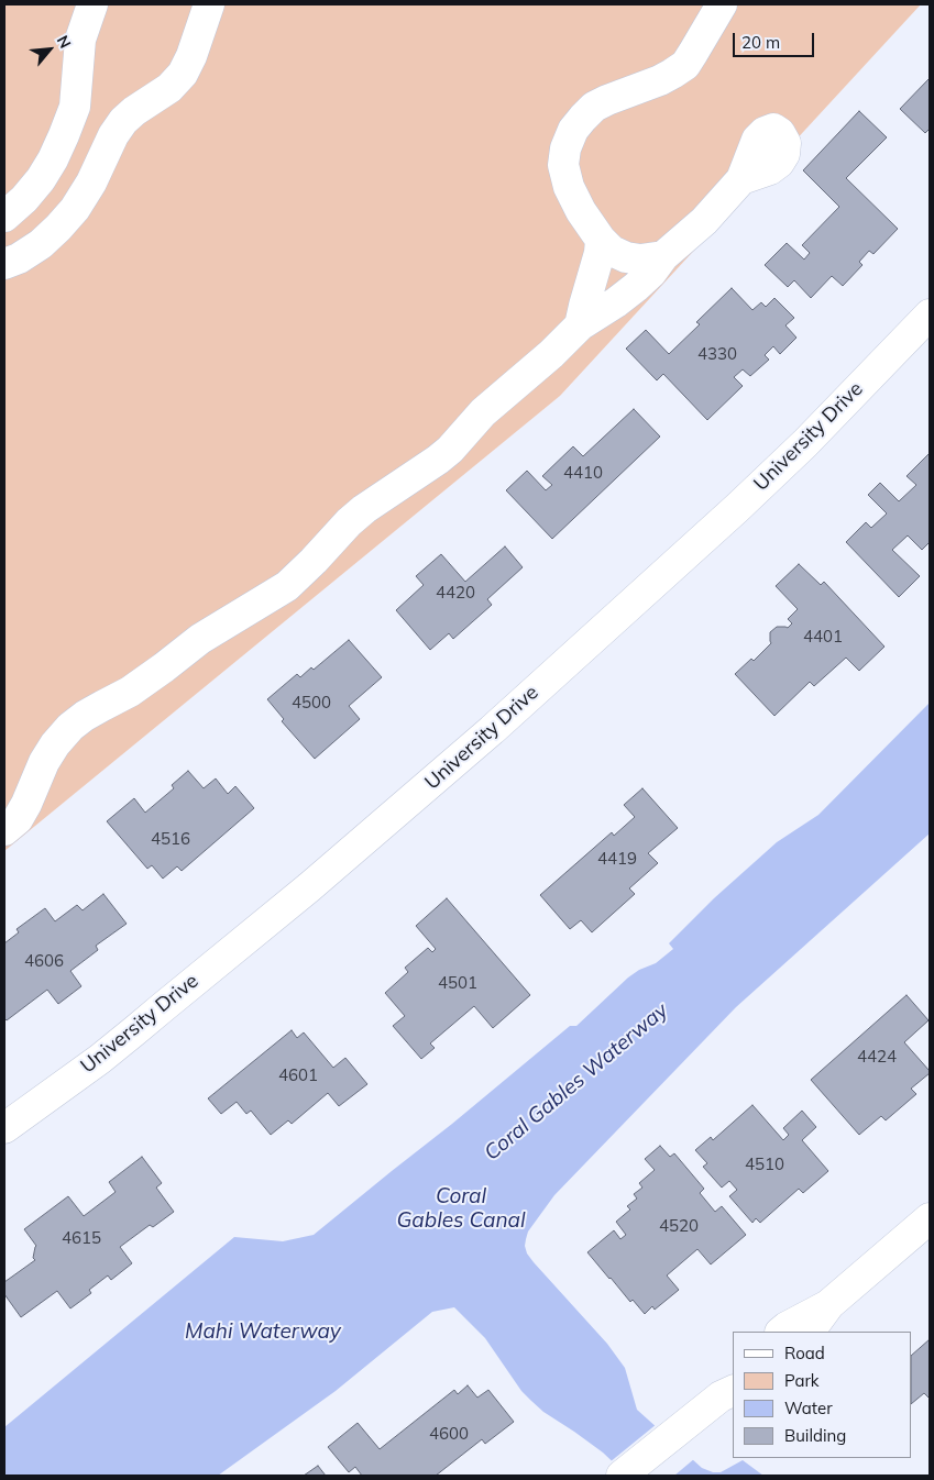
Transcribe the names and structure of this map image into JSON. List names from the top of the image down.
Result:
{
  "streets": {
    "street": ["University Drive"]
  },
  "water": ["Coral Gables Waterway", "Coral Gables Canal", "Mahi Waterway"],
  "house_numbers": [
    "4330",
    "4410",
    "4420",
    "4401",
    "4500",
    "4516",
    "4419",
    "4606",
    "4501",
    "4424",
    "4601",
    "4510",
    "4520",
    "4615",
    "4600"
  ],
  "legend": [
    "Road",
    "Park",
    "Water",
    "Building"
  ],
  "scale_bar": "20 m",
  "north": "top right"
}
